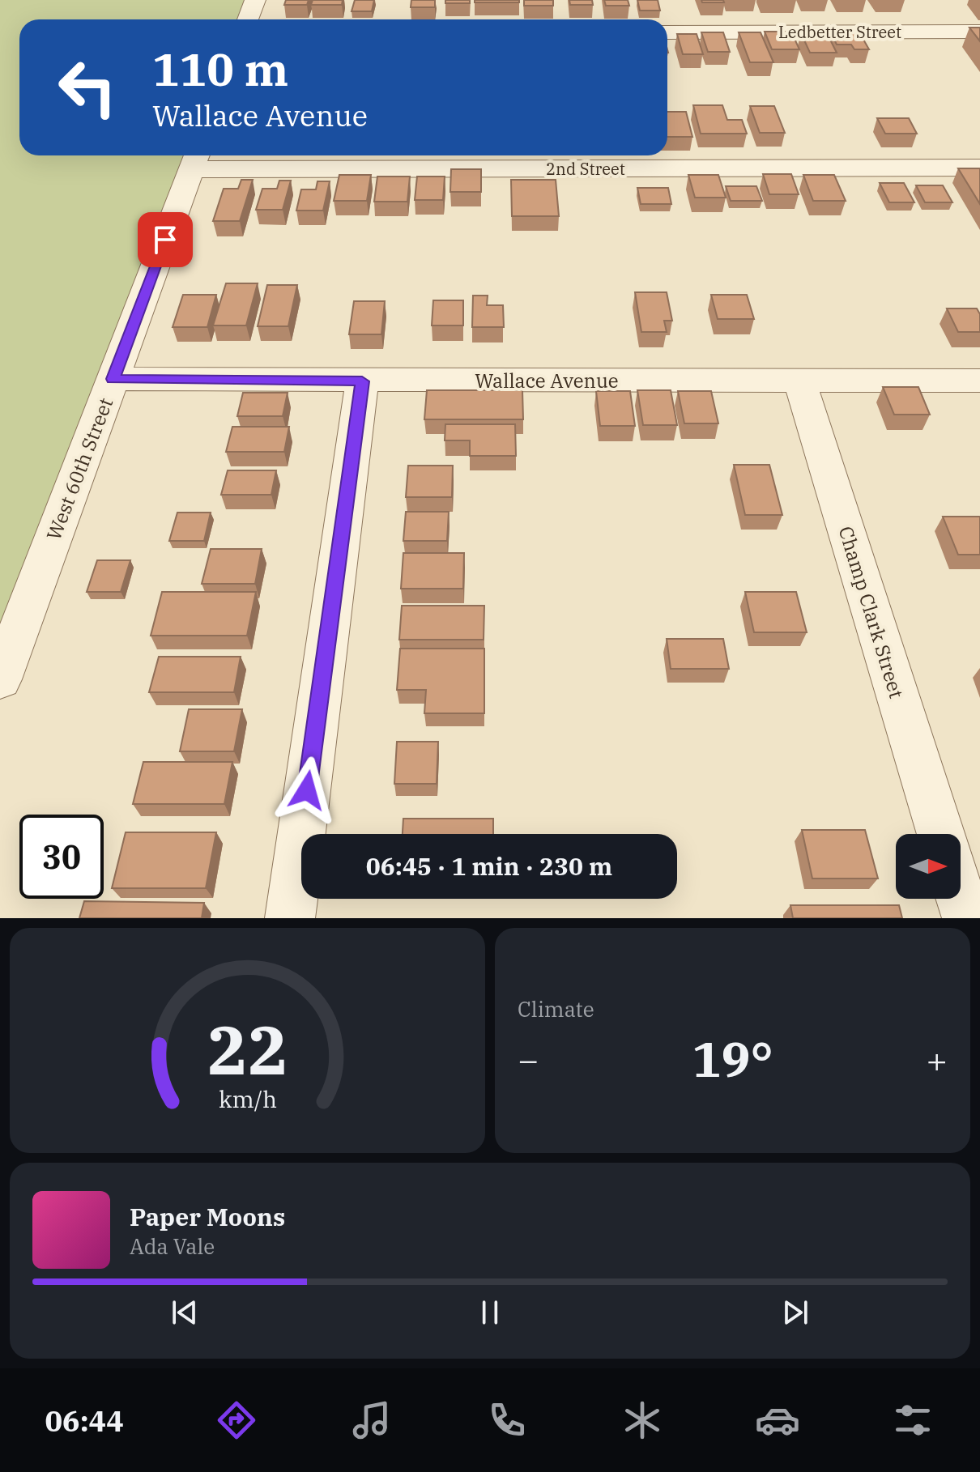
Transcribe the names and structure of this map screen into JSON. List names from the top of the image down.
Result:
{
  "streets": {
    "street": [
      "Ledbetter Street",
      "2nd Street",
      "Wallace Avenue",
      "West 60th Street",
      "Champ Clark Street"
    ]
  },
  "crossings": [
    ["2nd Street", "West 60th Street"],
    ["Wallace Avenue", "West 60th Street"],
    ["Wallace Avenue", "Champ Clark Street"]
  ],
  "north": "right",
  "page": {
    "turn": ["110 m", "Wallace Avenue"],
    "limit": "30",
    "trip": "06:45 · 1 min · 230 m",
    "tile": "Climate",
    "heat": ["−", "19°", "+"],
    "song": ["Paper Moons", "Ada Vale"],
    "tabs": "06:44",
    "gauge": ["22", "km/h"]
  }
}
